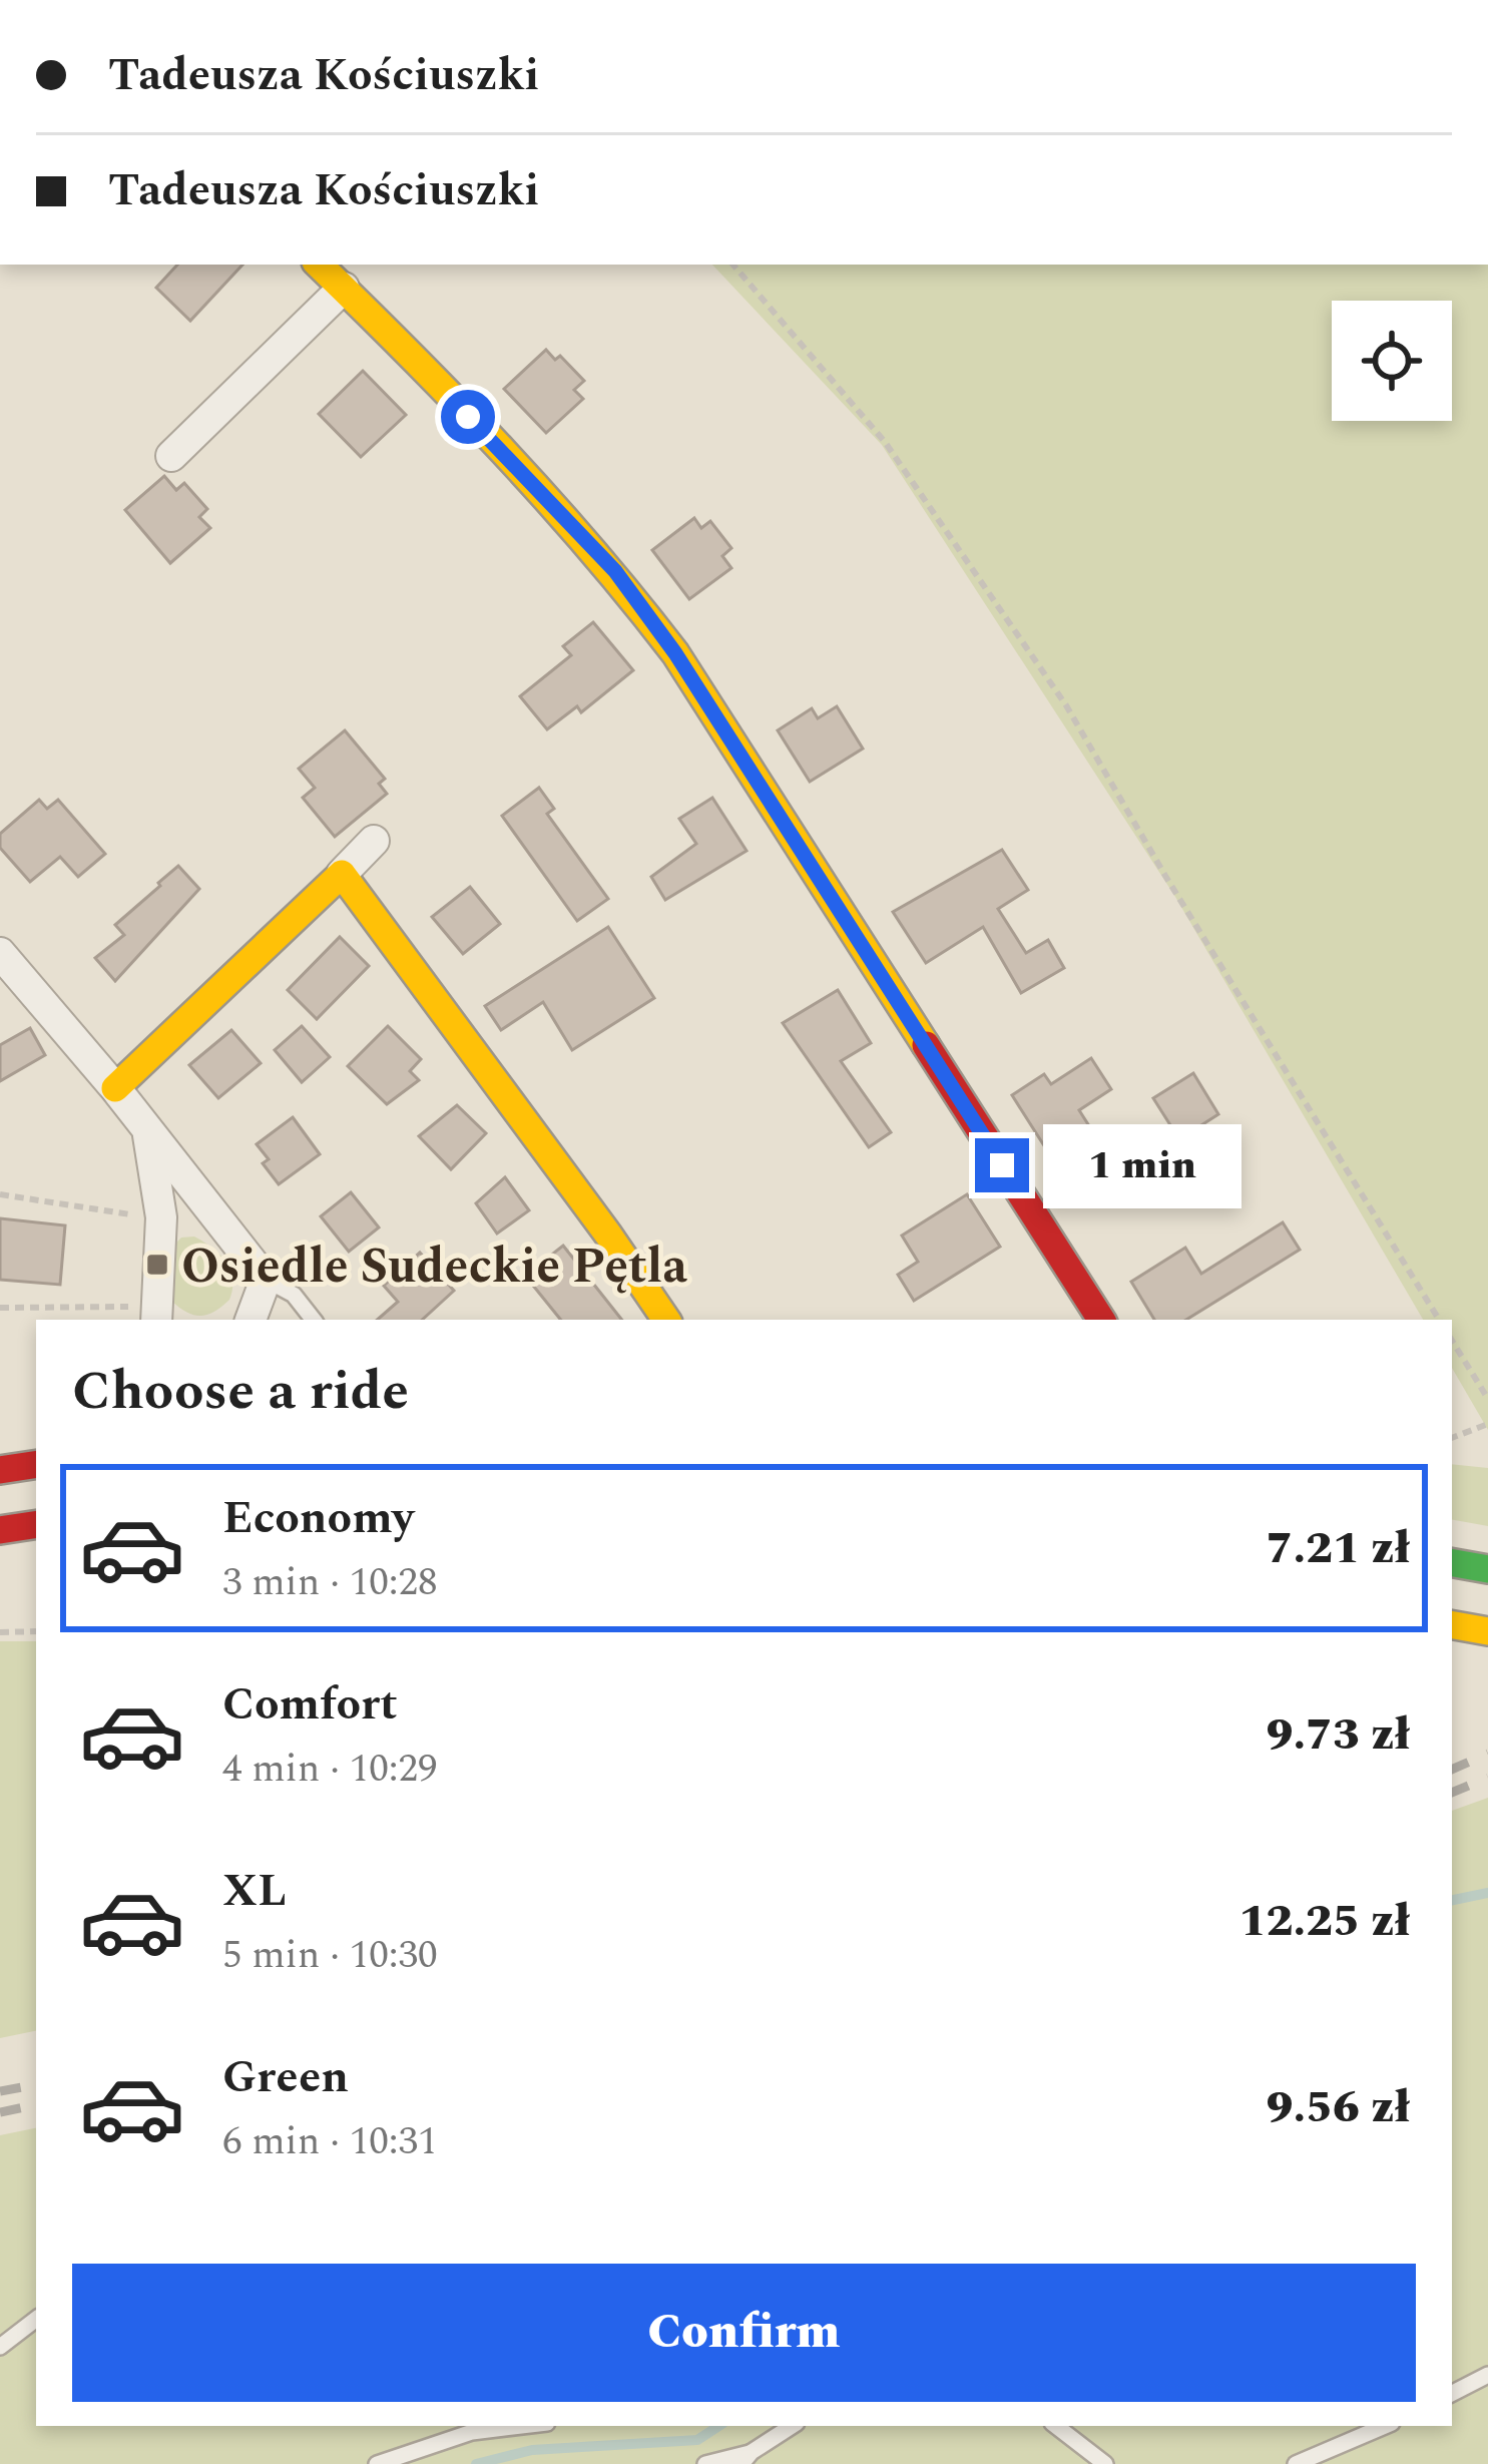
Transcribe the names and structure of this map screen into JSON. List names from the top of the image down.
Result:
{
  "places": {
    "transit": ["Osiedle Sudeckie Pętla"]
  },
  "page": {
    "banner": ["Tadeusza Kościuszki", "Tadeusza Kościuszki"],
    "bubble": "1 min",
    "heading": "Choose a ride",
    "list": [
      {
        "name": "Economy",
        "note": "3 min · 10:28",
        "value": "7.21 zł"
      },
      {
        "name": "Comfort",
        "note": "4 min · 10:29",
        "value": "9.73 zł"
      },
      {
        "name": "XL",
        "note": "5 min · 10:30",
        "value": "12.25 zł"
      },
      {
        "name": "Green",
        "note": "6 min · 10:31",
        "value": "9.56 zł"
      }
    ],
    "buttons": "Confirm"
  }
}
